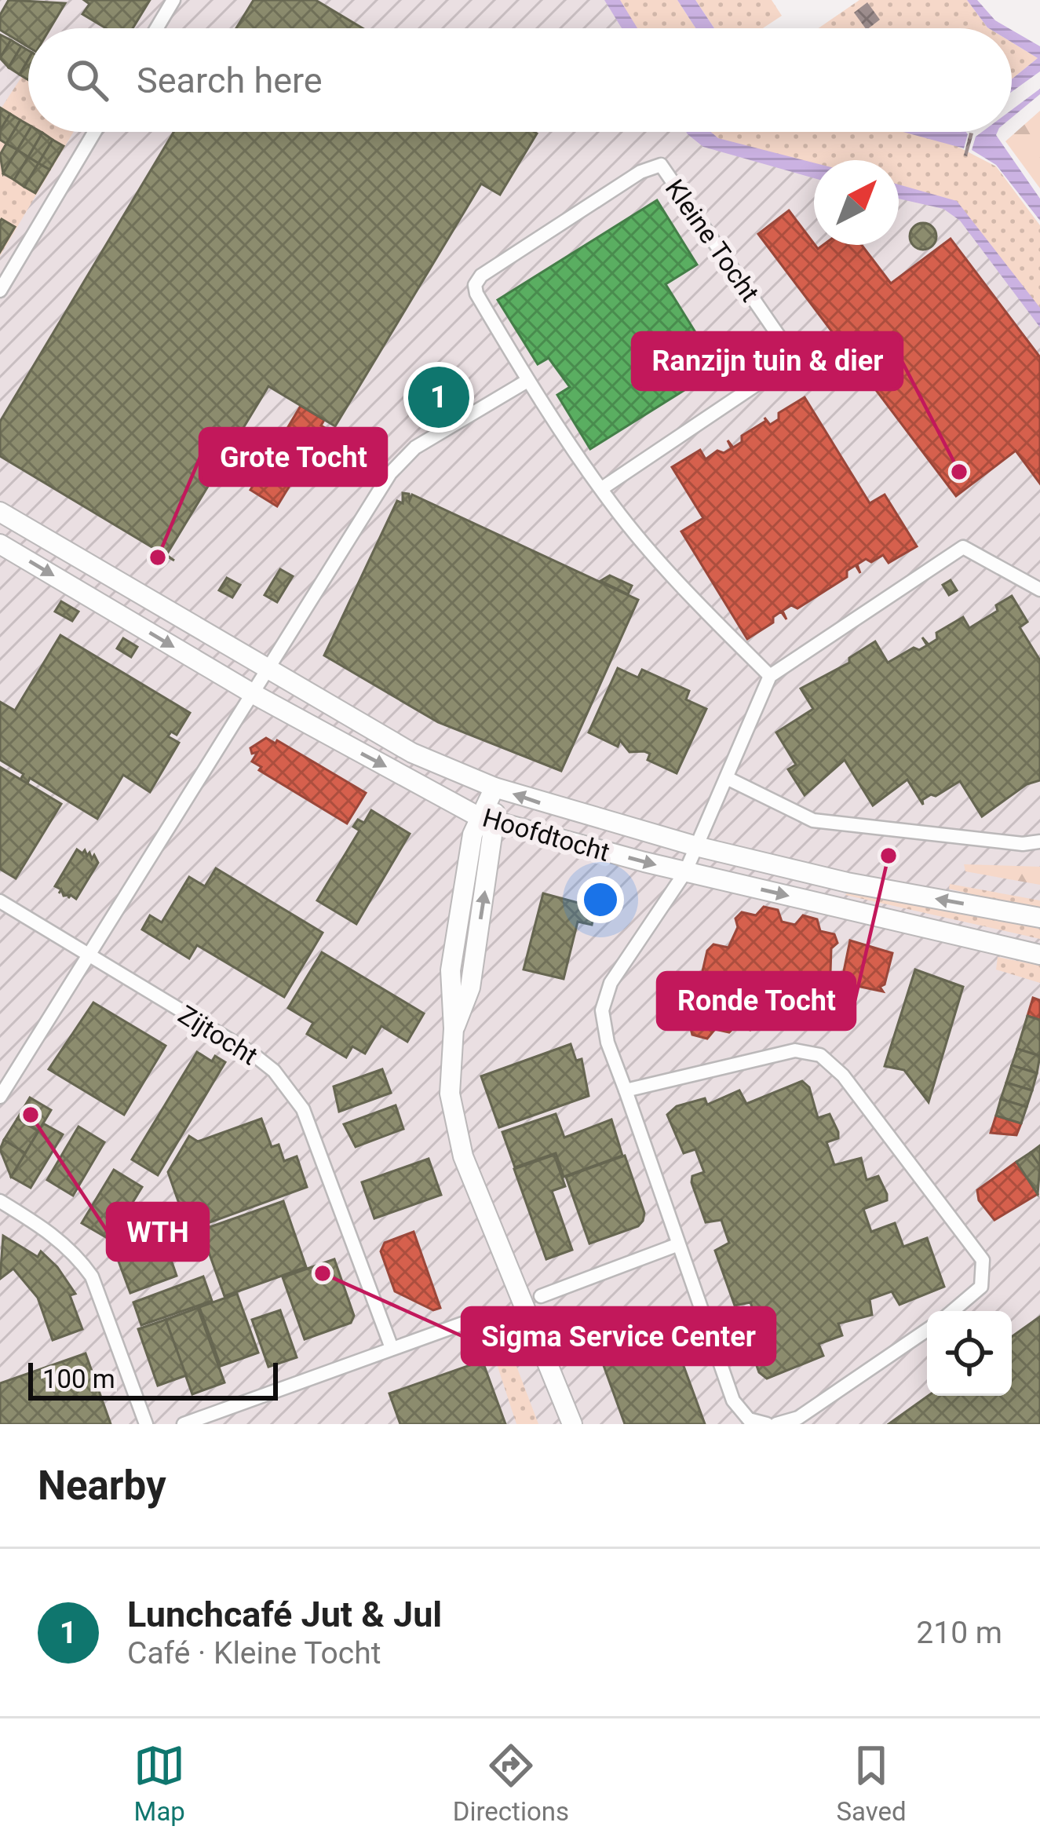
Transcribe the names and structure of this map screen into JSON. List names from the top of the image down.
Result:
{
  "streets": {
    "main road": ["Hoofdtocht"],
    "street": ["Kleine Tocht", "Zijtocht"]
  },
  "places": [
    "Ranzijn tuin & dier",
    "Grote Tocht",
    "Ronde Tocht",
    "WTH",
    "Sigma Service Center"
  ],
  "scale_bar": "100 m",
  "north": "top right",
  "page": {
    "search": "Search here",
    "pins": "1",
    "scale": "100 m",
    "heading": "Nearby",
    "list": [
      {
        "mark": "1",
        "name": "Lunchcafé Jut & Jul",
        "note": "Café · Kleine Tocht",
        "value": "210 m"
      }
    ],
    "nav": ["Map", "Directions", "Saved"]
  }
}
